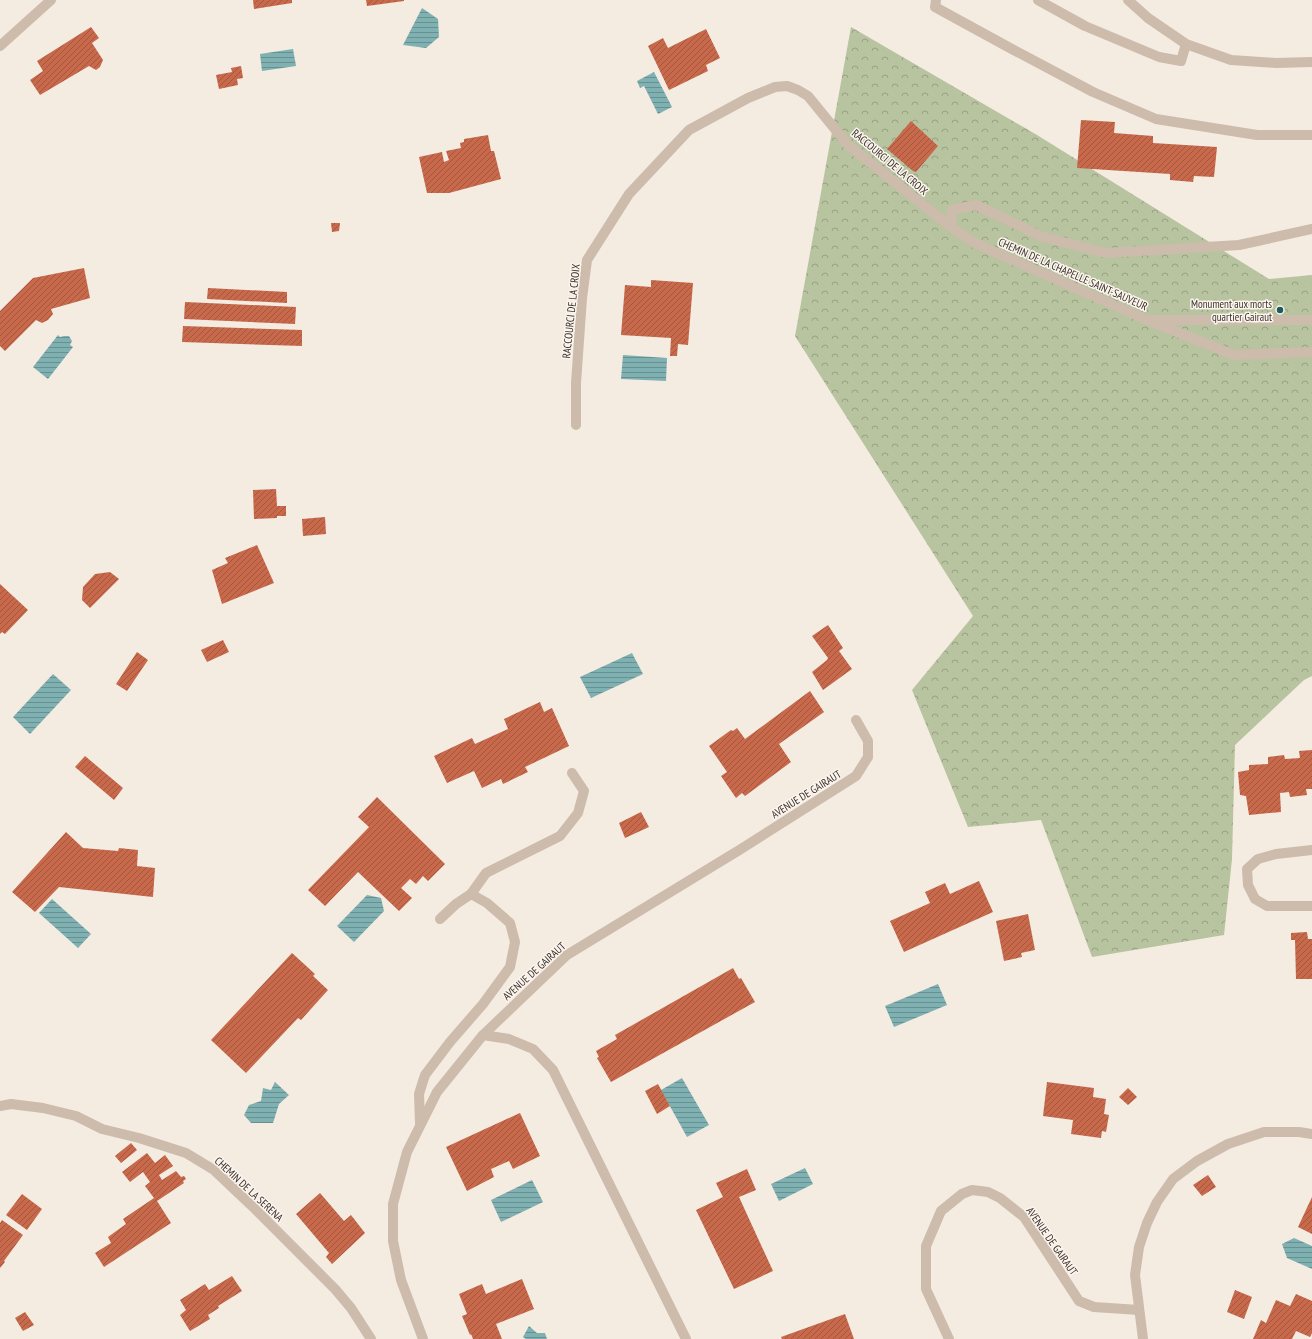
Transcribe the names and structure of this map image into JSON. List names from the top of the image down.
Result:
{
  "streets": {
    "street": [
      "RACCOURCI DE LA CROIX",
      "CHEMIN DE LA CHAPELLE SAINT-SAUVEUR",
      "AVENUE DE GAIRAUT",
      "CHEMIN DE LA SERENA"
    ]
  },
  "crossings": [
    ["RACCOURCI DE LA CROIX", "CHEMIN DE LA CHAPELLE SAINT-SAUVEUR"]
  ],
  "places": ["Monument aux morts quartier Gairaut"]
}
